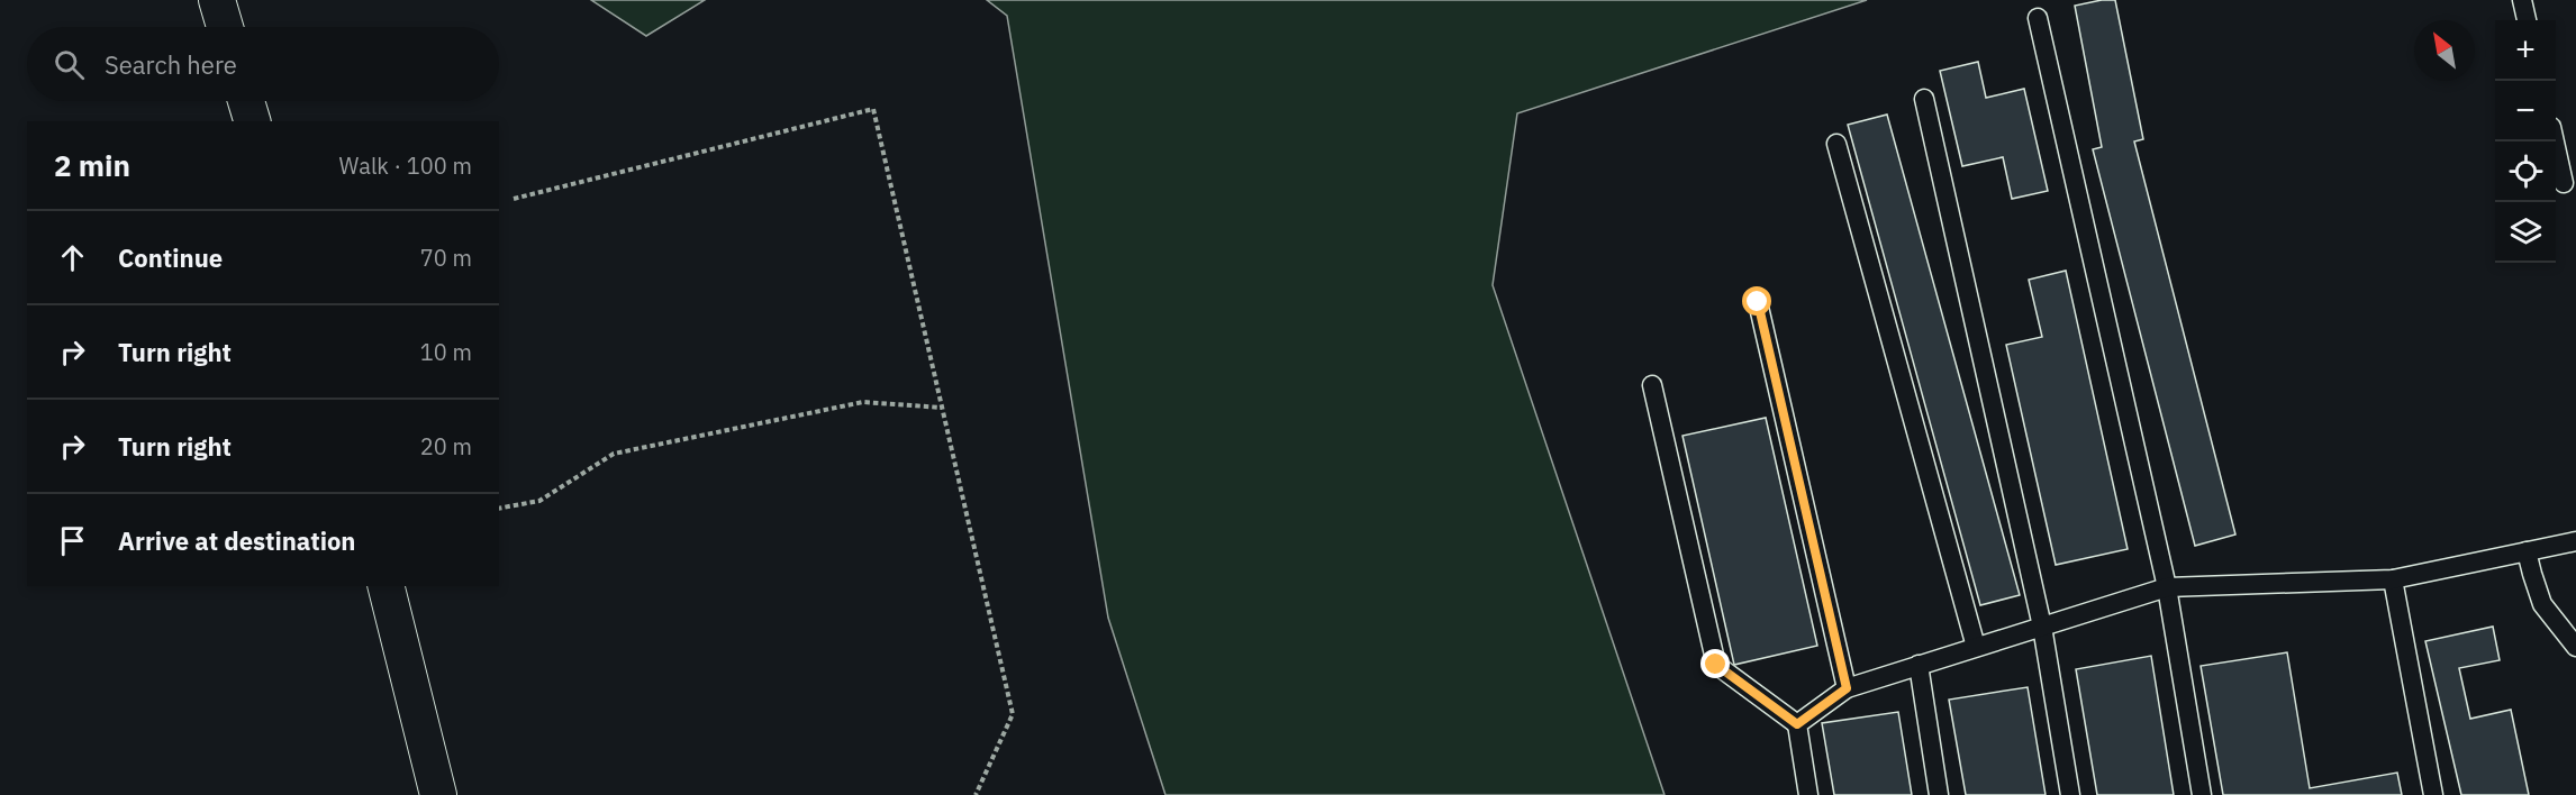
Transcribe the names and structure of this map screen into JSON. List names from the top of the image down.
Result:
{
  "north": "top left",
  "page": {
    "map_buttons": ["+", "−"],
    "search": "Search here",
    "heading": ["2 min", "Walk · 100 m"],
    "list": [
      ["Continue", "70 m"],
      ["Turn right", "10 m"],
      ["Turn right", "20 m"],
      "Arrive at destination"
    ]
  }
}
